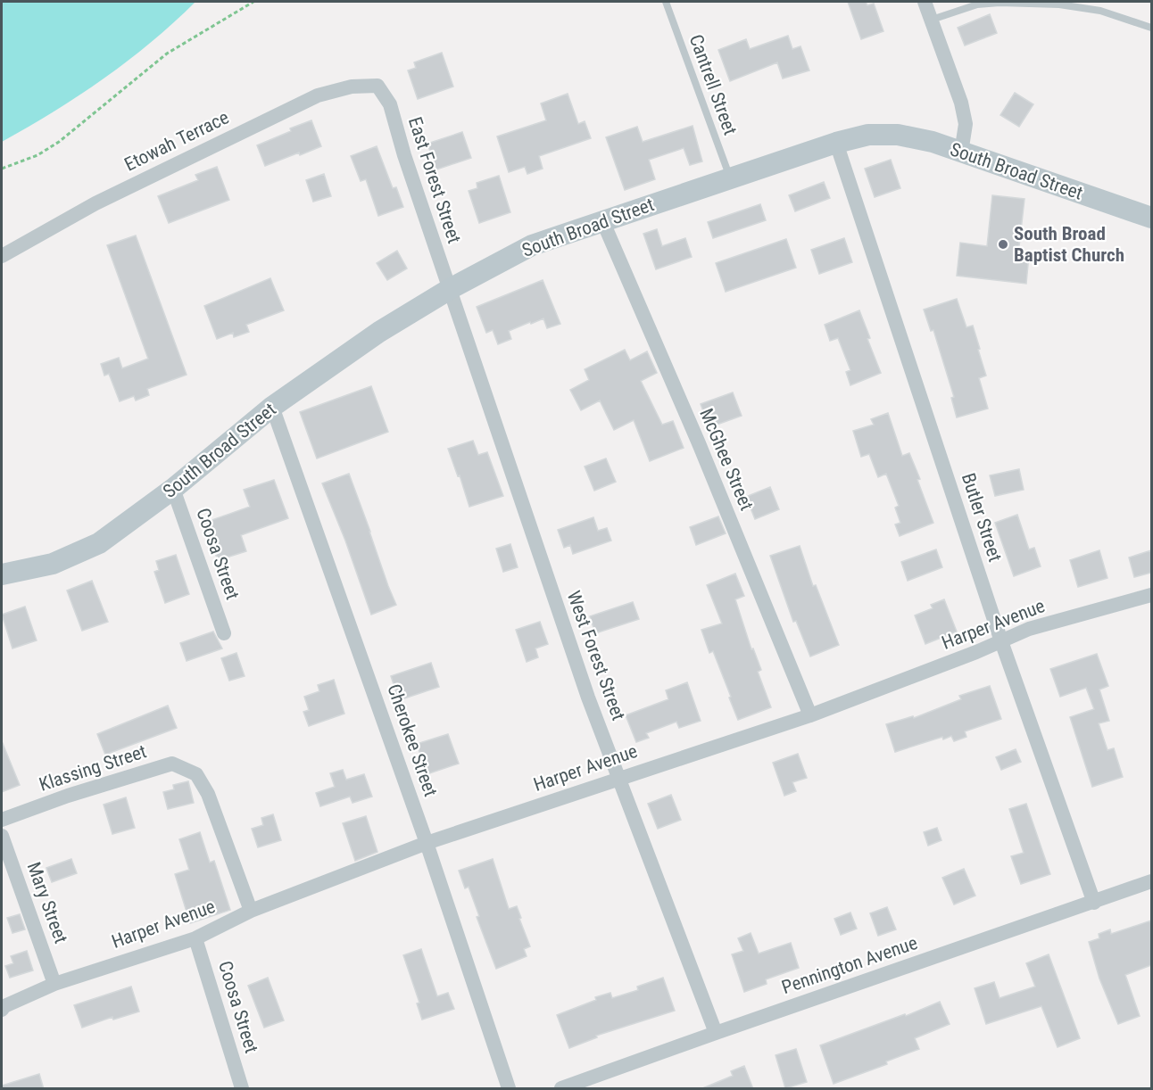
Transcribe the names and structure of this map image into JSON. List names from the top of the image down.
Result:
{
  "streets": {
    "main road": ["South Broad Street"],
    "street": [
      "Etowah Terrace",
      "East Forest Street",
      "McGhee Street",
      "Butler Street",
      "Coosa Street",
      "Harper Avenue",
      "West Forest Street",
      "Cherokee Street",
      "Klassing Street",
      "Mary Street",
      "Pennington Avenue"
    ],
    "lane": ["Cantrell Street"]
  },
  "crossings": [
    ["Cantrell Street", "South Broad Street"],
    ["Etowah Terrace", "East Forest Street"],
    ["South Broad Street", "East Forest Street"],
    ["South Broad Street", "McGhee Street"],
    ["South Broad Street", "Butler Street"],
    ["South Broad Street", "Coosa Street"],
    ["South Broad Street", "West Forest Street"],
    ["South Broad Street", "Cherokee Street"],
    ["East Forest Street", "West Forest Street"],
    ["McGhee Street", "Harper Avenue"],
    ["Butler Street", "Harper Avenue"],
    ["Butler Street", "Pennington Avenue"],
    ["Coosa Street", "Harper Avenue"],
    ["Harper Avenue", "West Forest Street"],
    ["Harper Avenue", "Cherokee Street"],
    ["Harper Avenue", "Klassing Street"],
    ["Harper Avenue", "Mary Street"],
    ["West Forest Street", "Pennington Avenue"]
  ],
  "places": ["South Broad Baptist Church"]
}
